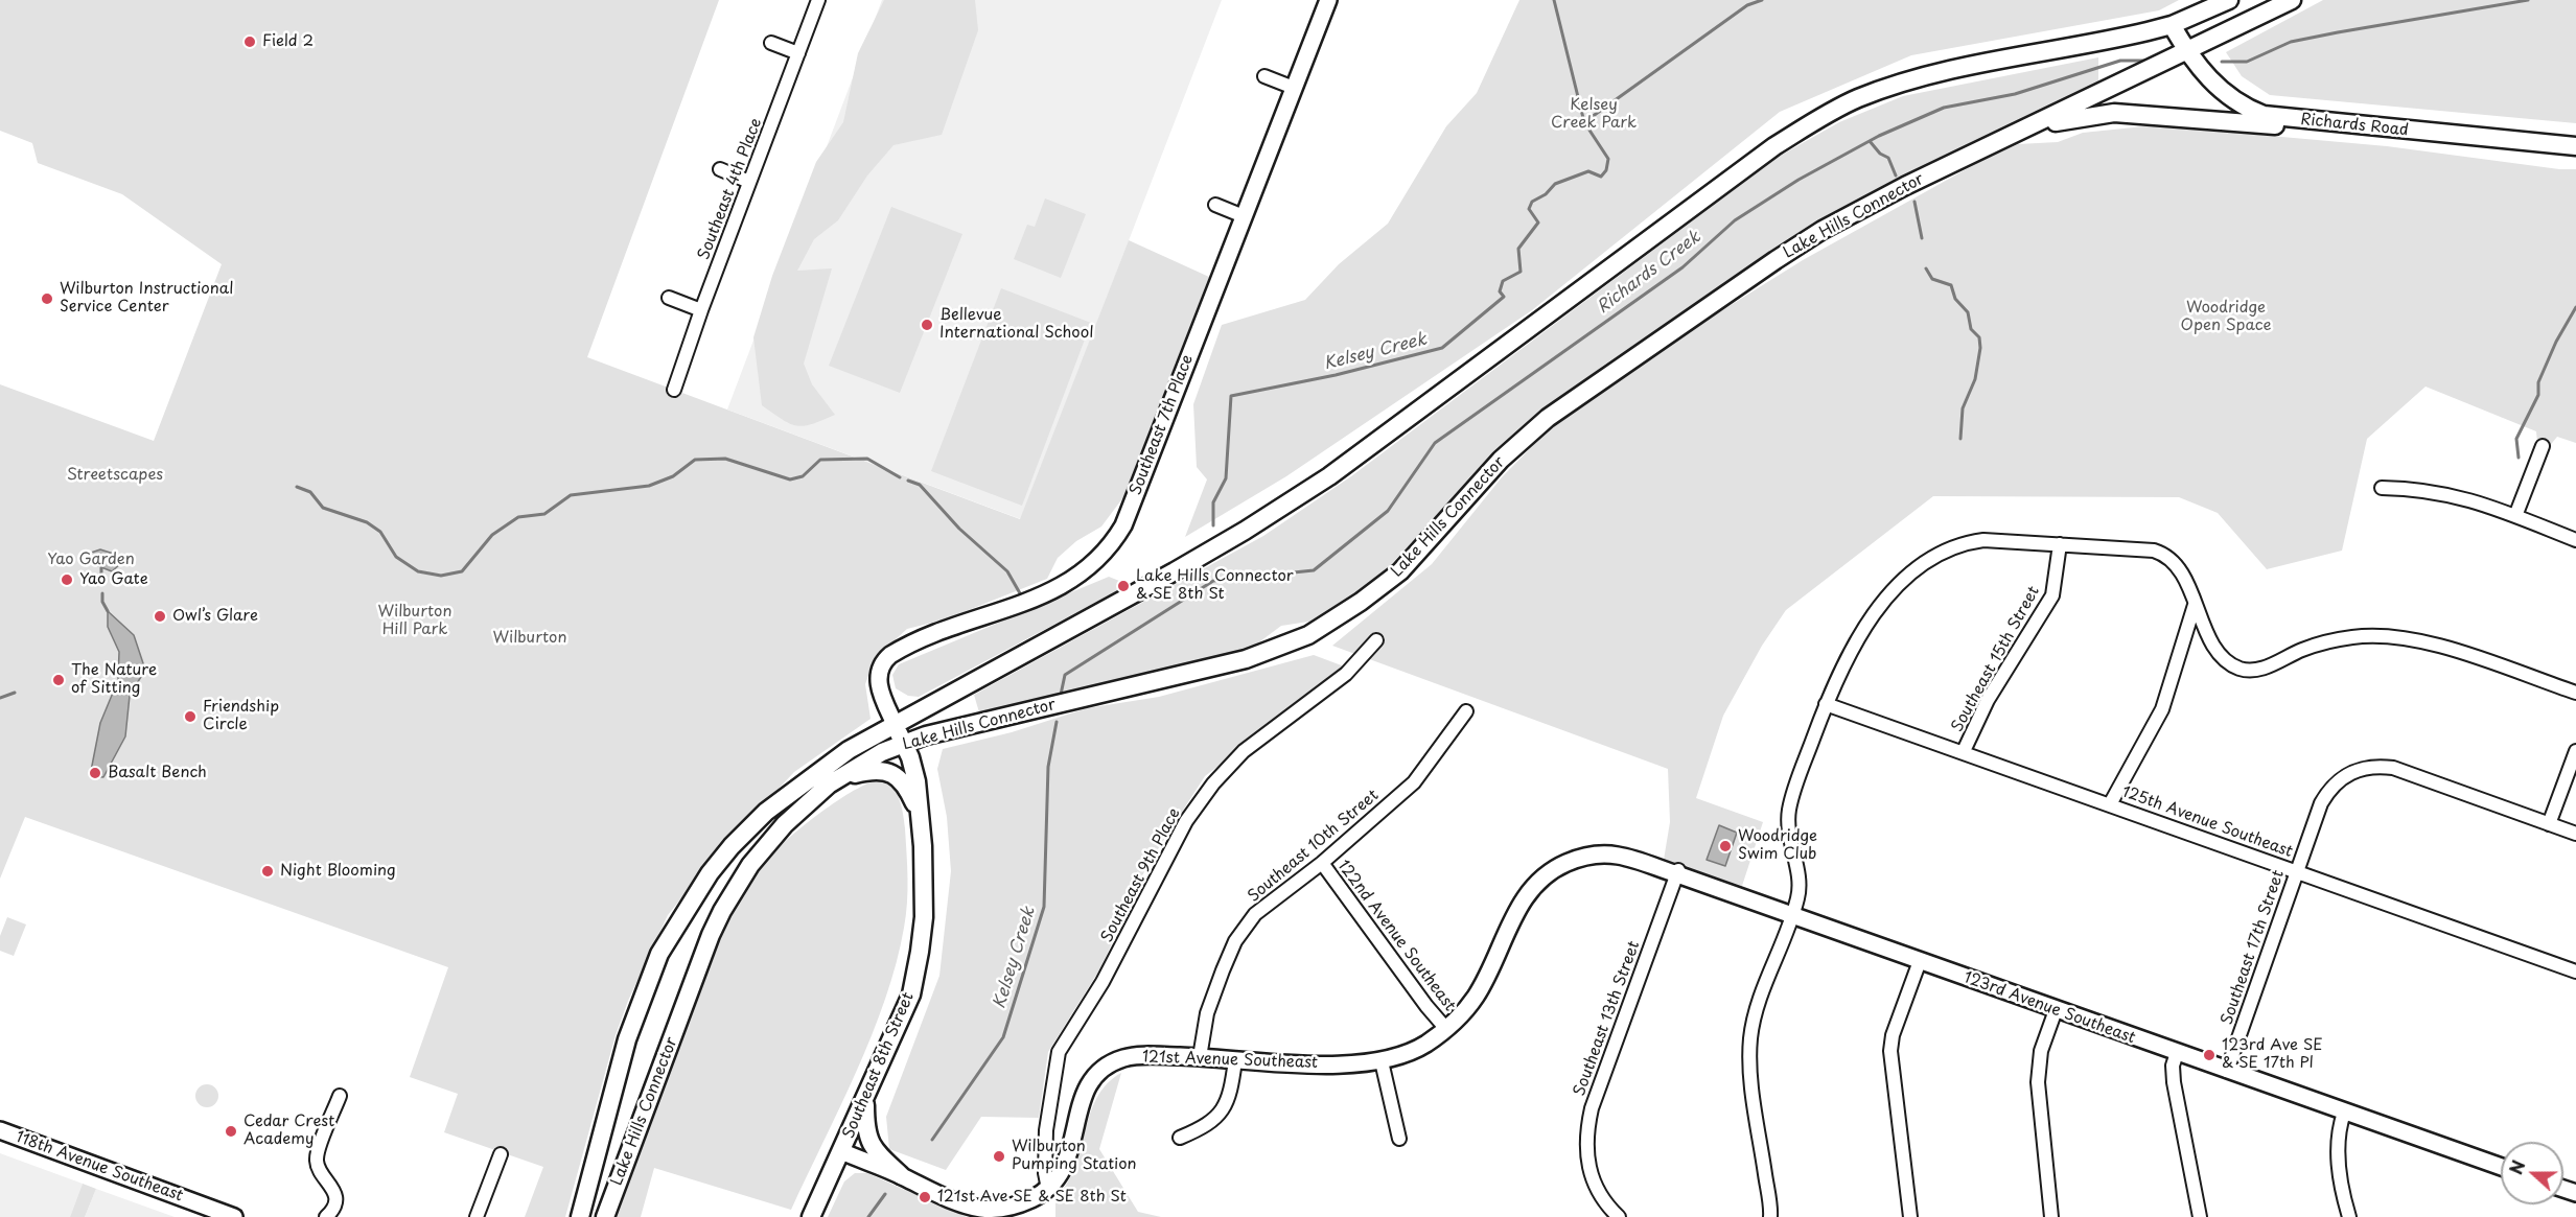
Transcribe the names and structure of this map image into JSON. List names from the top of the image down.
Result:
{
  "streets": {
    "main road": ["Richards Road", "Lake Hills Connector", "Southeast 8th Street"],
    "street": [
      "Southeast 4th Place",
      "Southeast 7th Place",
      "Southeast 15th Street",
      "125th Avenue Southeast",
      "Southeast 10th Street",
      "Southeast 9th Place",
      "122nd Avenue Southeast",
      "Southeast 17th Street",
      "123rd Avenue Southeast",
      "Southeast 13th Street",
      "121st Avenue Southeast",
      "118th Avenue Southeast"
    ]
  },
  "crossings": [
    ["Richards Road", "Lake Hills Connector"],
    ["Lake Hills Connector", "Southeast 7th Place"],
    ["Lake Hills Connector", "Southeast 8th Street"],
    ["Southeast 7th Place", "Southeast 8th Street"],
    ["Southeast 15th Street", "125th Avenue Southeast"],
    ["125th Avenue Southeast", "Southeast 17th Street"],
    ["Southeast 10th Street", "122nd Avenue Southeast"],
    ["Southeast 10th Street", "121st Avenue Southeast"],
    ["Southeast 9th Place", "121st Avenue Southeast"],
    ["122nd Avenue Southeast", "121st Avenue Southeast"],
    ["Southeast 17th Street", "123rd Avenue Southeast"],
    ["123rd Avenue Southeast", "Southeast 13th Street"],
    ["123rd Avenue Southeast", "121st Avenue Southeast"]
  ],
  "water": ["Richards Creek", "Kelsey Creek"],
  "parks": [
    "Kelsey Creek Park",
    "Woodridge Open Space",
    "Streetscapes",
    "Yao Garden",
    "Wilburton Hill Park",
    "Wilburton"
  ],
  "places": [
    "Field 2",
    "Wilburton Instructional Service Center",
    "Bellevue International School",
    "Yao Gate",
    "Lake Hills Connector & SE 8th St",
    "Owl’s Glare",
    "The Nature of Sitting",
    "Friendship Circle",
    "Basalt Bench",
    "Woodridge Swim Club",
    "Night Blooming",
    "123rd Ave SE & SE 17th Pl",
    "Cedar Crest Academy",
    "Wilburton Pumping Station",
    "121st Ave SE & SE 8th St"
  ],
  "north": "left"
}
